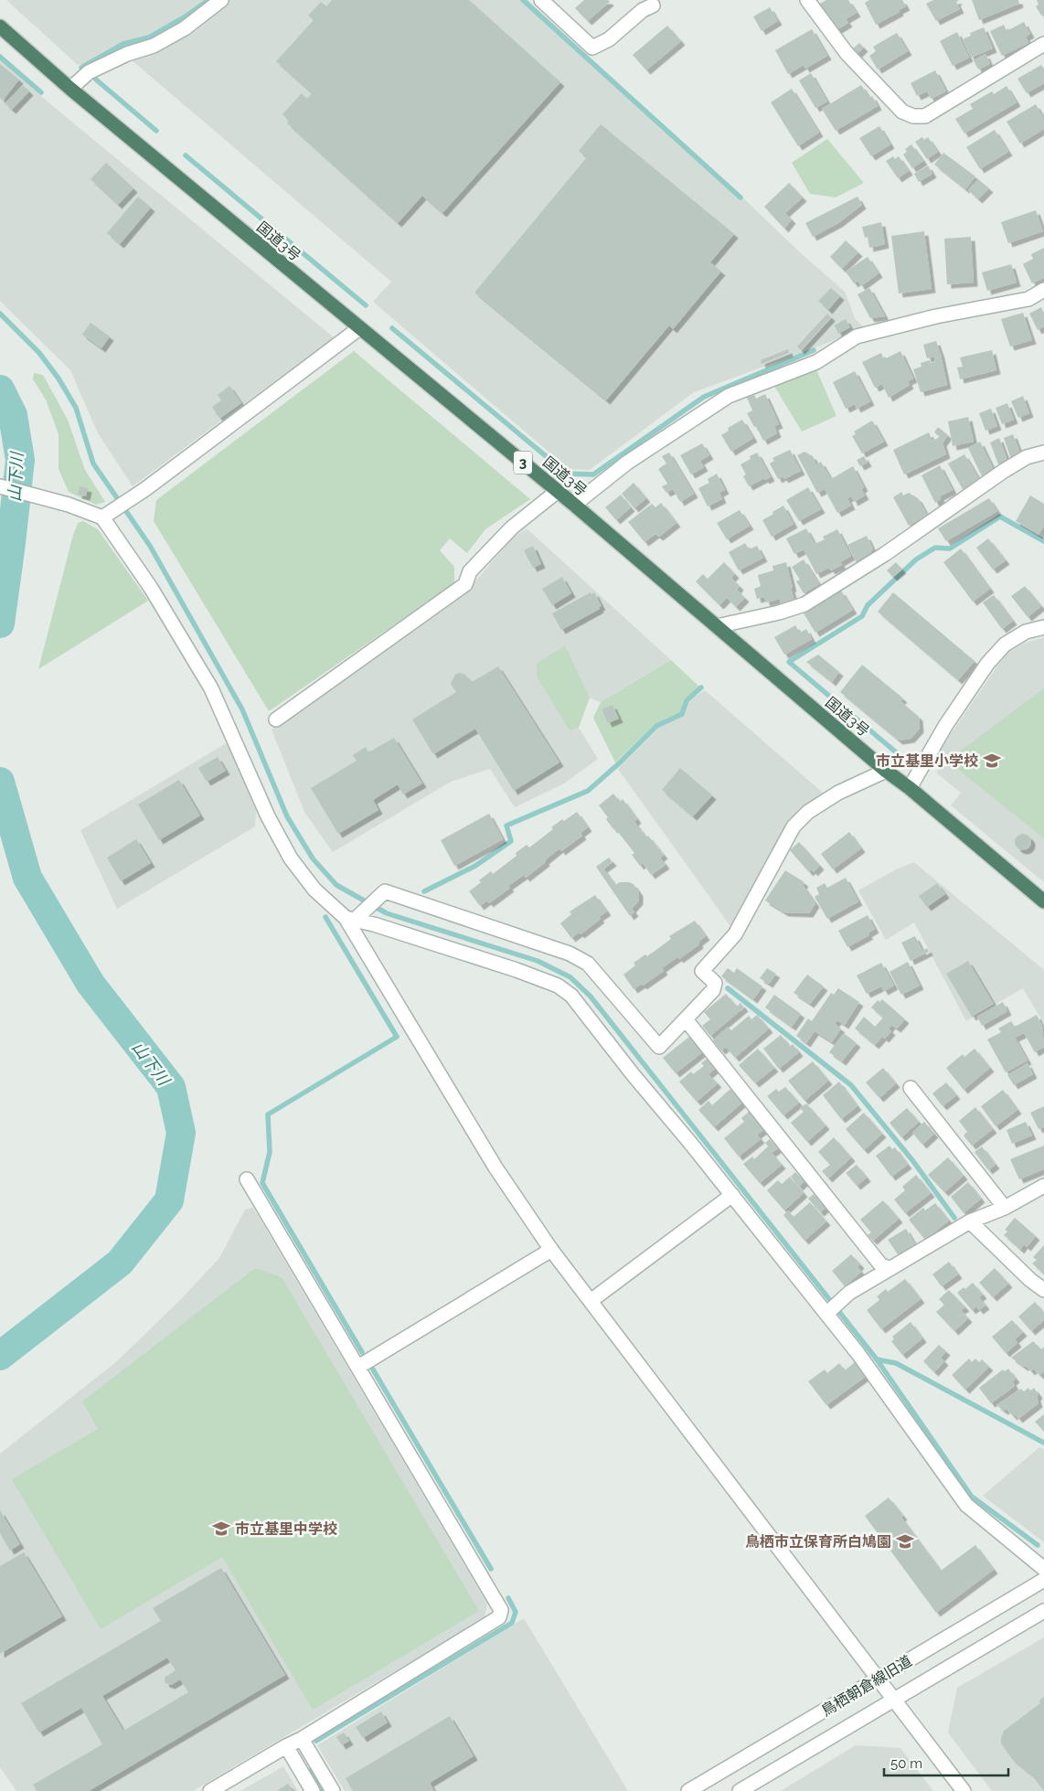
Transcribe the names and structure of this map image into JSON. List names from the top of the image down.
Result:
{
  "streets": {
    "highway": ["国道3号", "3"],
    "street": ["鳥栖朝倉線旧道"]
  },
  "water": ["山下川"],
  "places": {
    "school or university": ["市立基里小学校", "市立基里中学校", "鳥栖市立保育所白鳩園"]
  },
  "scale_bar": "50 m"
}
